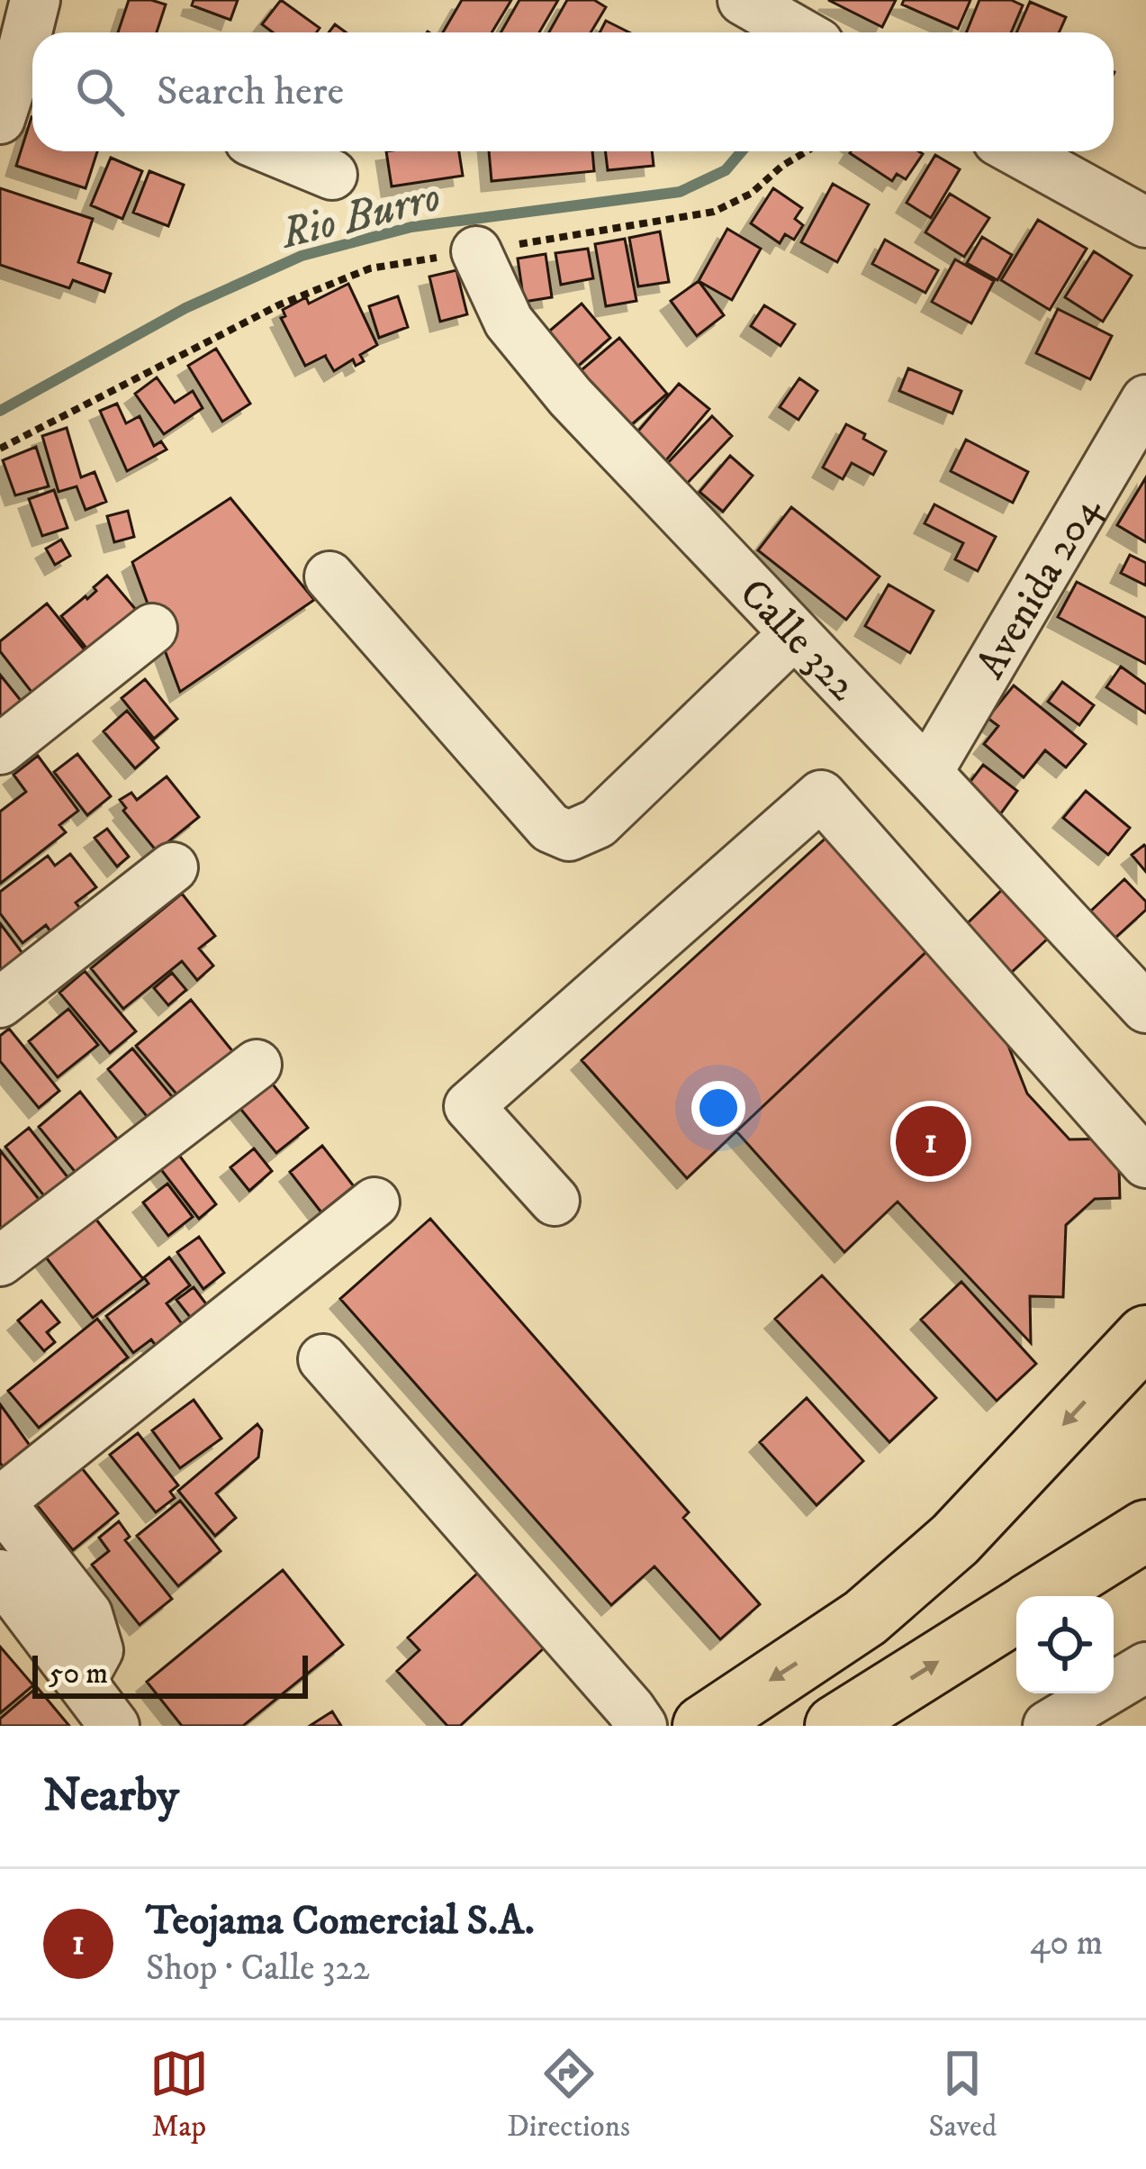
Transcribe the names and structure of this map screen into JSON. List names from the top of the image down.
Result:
{
  "streets": {
    "street": ["Avenida 204", "Calle 322"]
  },
  "crossings": [
    ["Avenida 204", "Calle 322"]
  ],
  "water": ["Rio Burro"],
  "scale_bar": "50 m",
  "page": {
    "search": "Search here",
    "pins": "1",
    "scale": "50 m",
    "heading": "Nearby",
    "list": [
      {
        "mark": "1",
        "name": "Teojama Comercial S.A.",
        "note": "Shop · Calle 322",
        "value": "40 m"
      }
    ],
    "nav": ["Map", "Directions", "Saved"]
  }
}
